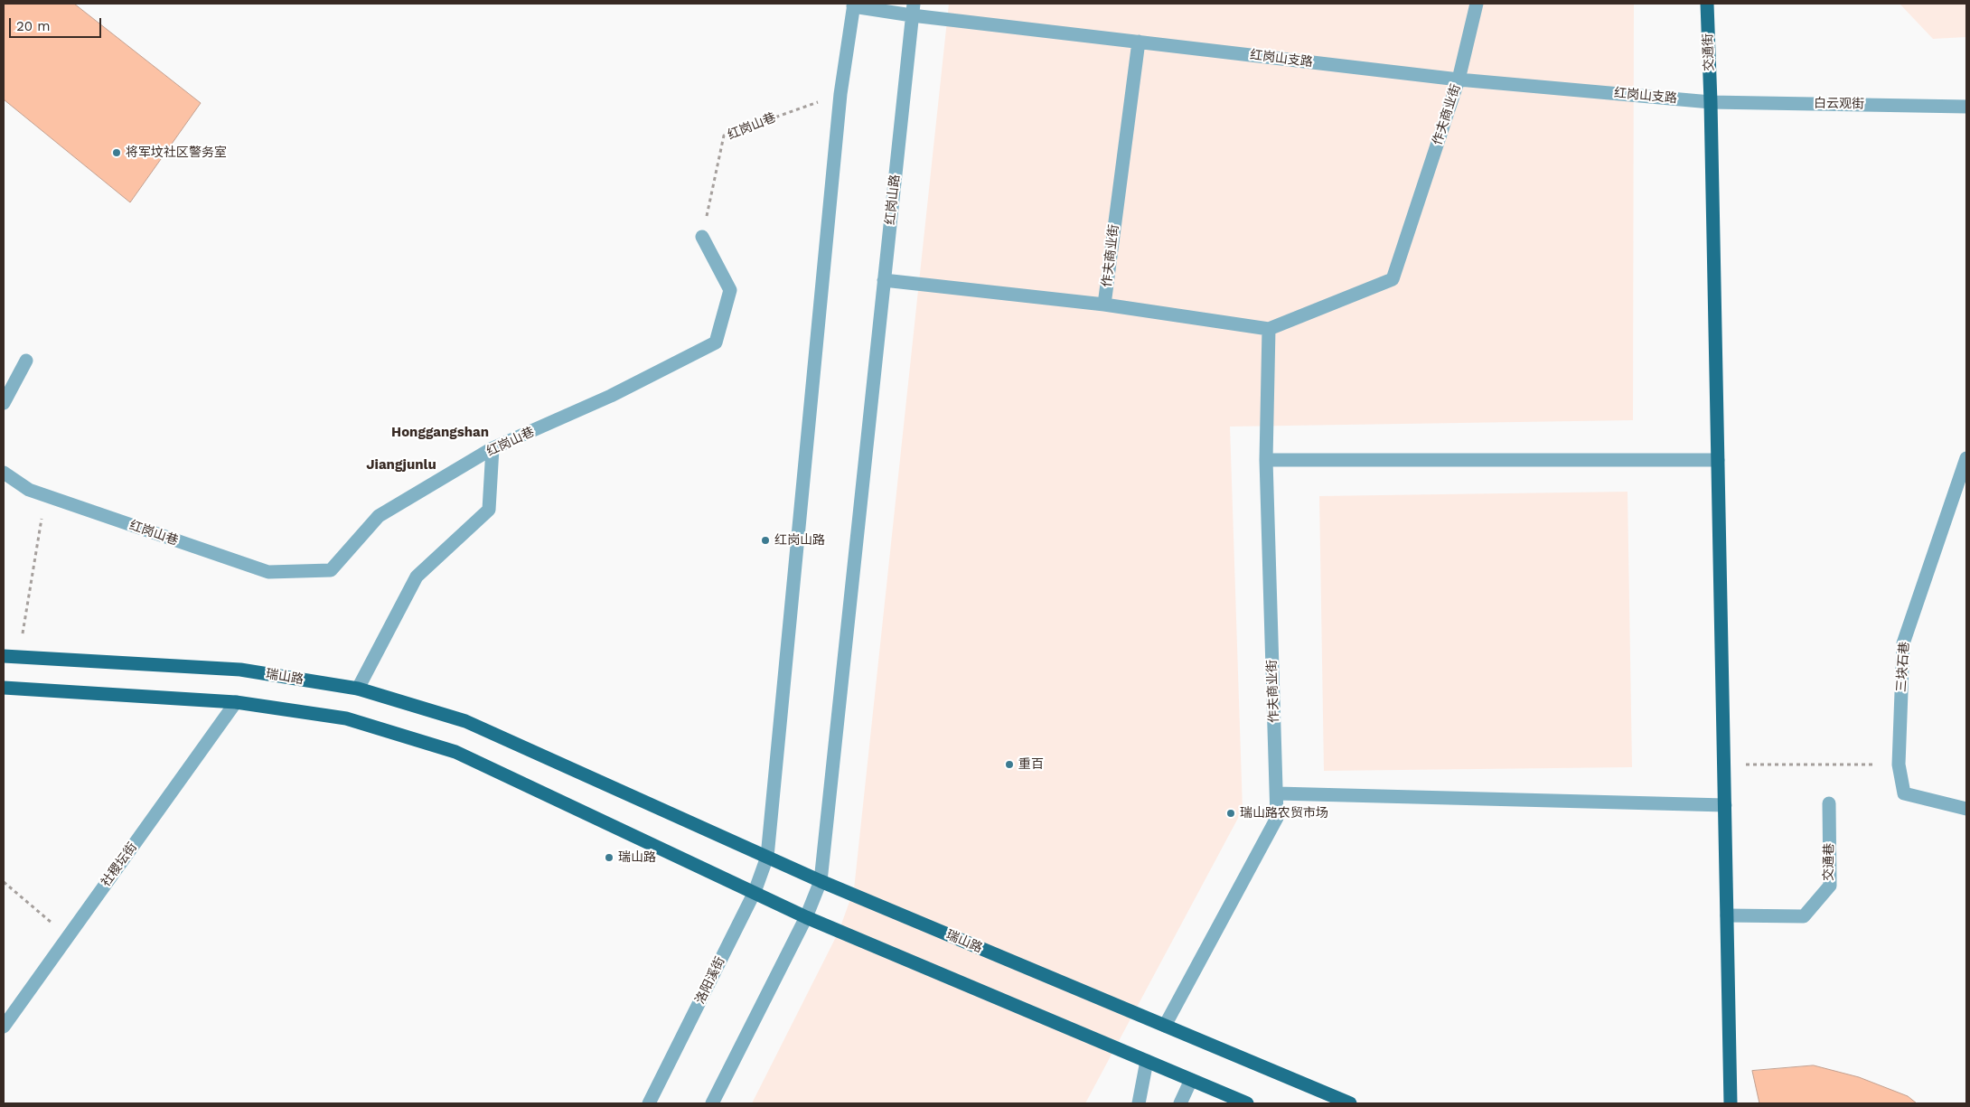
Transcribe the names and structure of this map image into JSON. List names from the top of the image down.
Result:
{
  "streets": {
    "main road": ["交通街", "瑞山路"],
    "street": [
      "红岗山支路",
      "白云观街",
      "作夫商业街",
      "红岗山巷",
      "红岗山路",
      "三块石巷",
      "交通巷",
      "社稷坛街",
      "洛阳溪街"
    ]
  },
  "crossings": [
    ["交通街", "红岗山支路"],
    ["交通街", "白云观街"],
    ["交通街", "交通巷"],
    ["红岗山支路", "白云观街"],
    ["红岗山支路", "作夫商业街"],
    ["红岗山支路", "红岗山路"],
    ["作夫商业街", "瑞山路"],
    ["红岗山路", "瑞山路"],
    ["瑞山路", "洛阳溪街"]
  ],
  "districts": ["Honggangshan", "Jiangjunlu"],
  "places": [
    "将军坟社区警务室",
    "红岗山路",
    "重百",
    "瑞山路农贸市场",
    "瑞山路"
  ],
  "scale_bar": "20 m"
}
